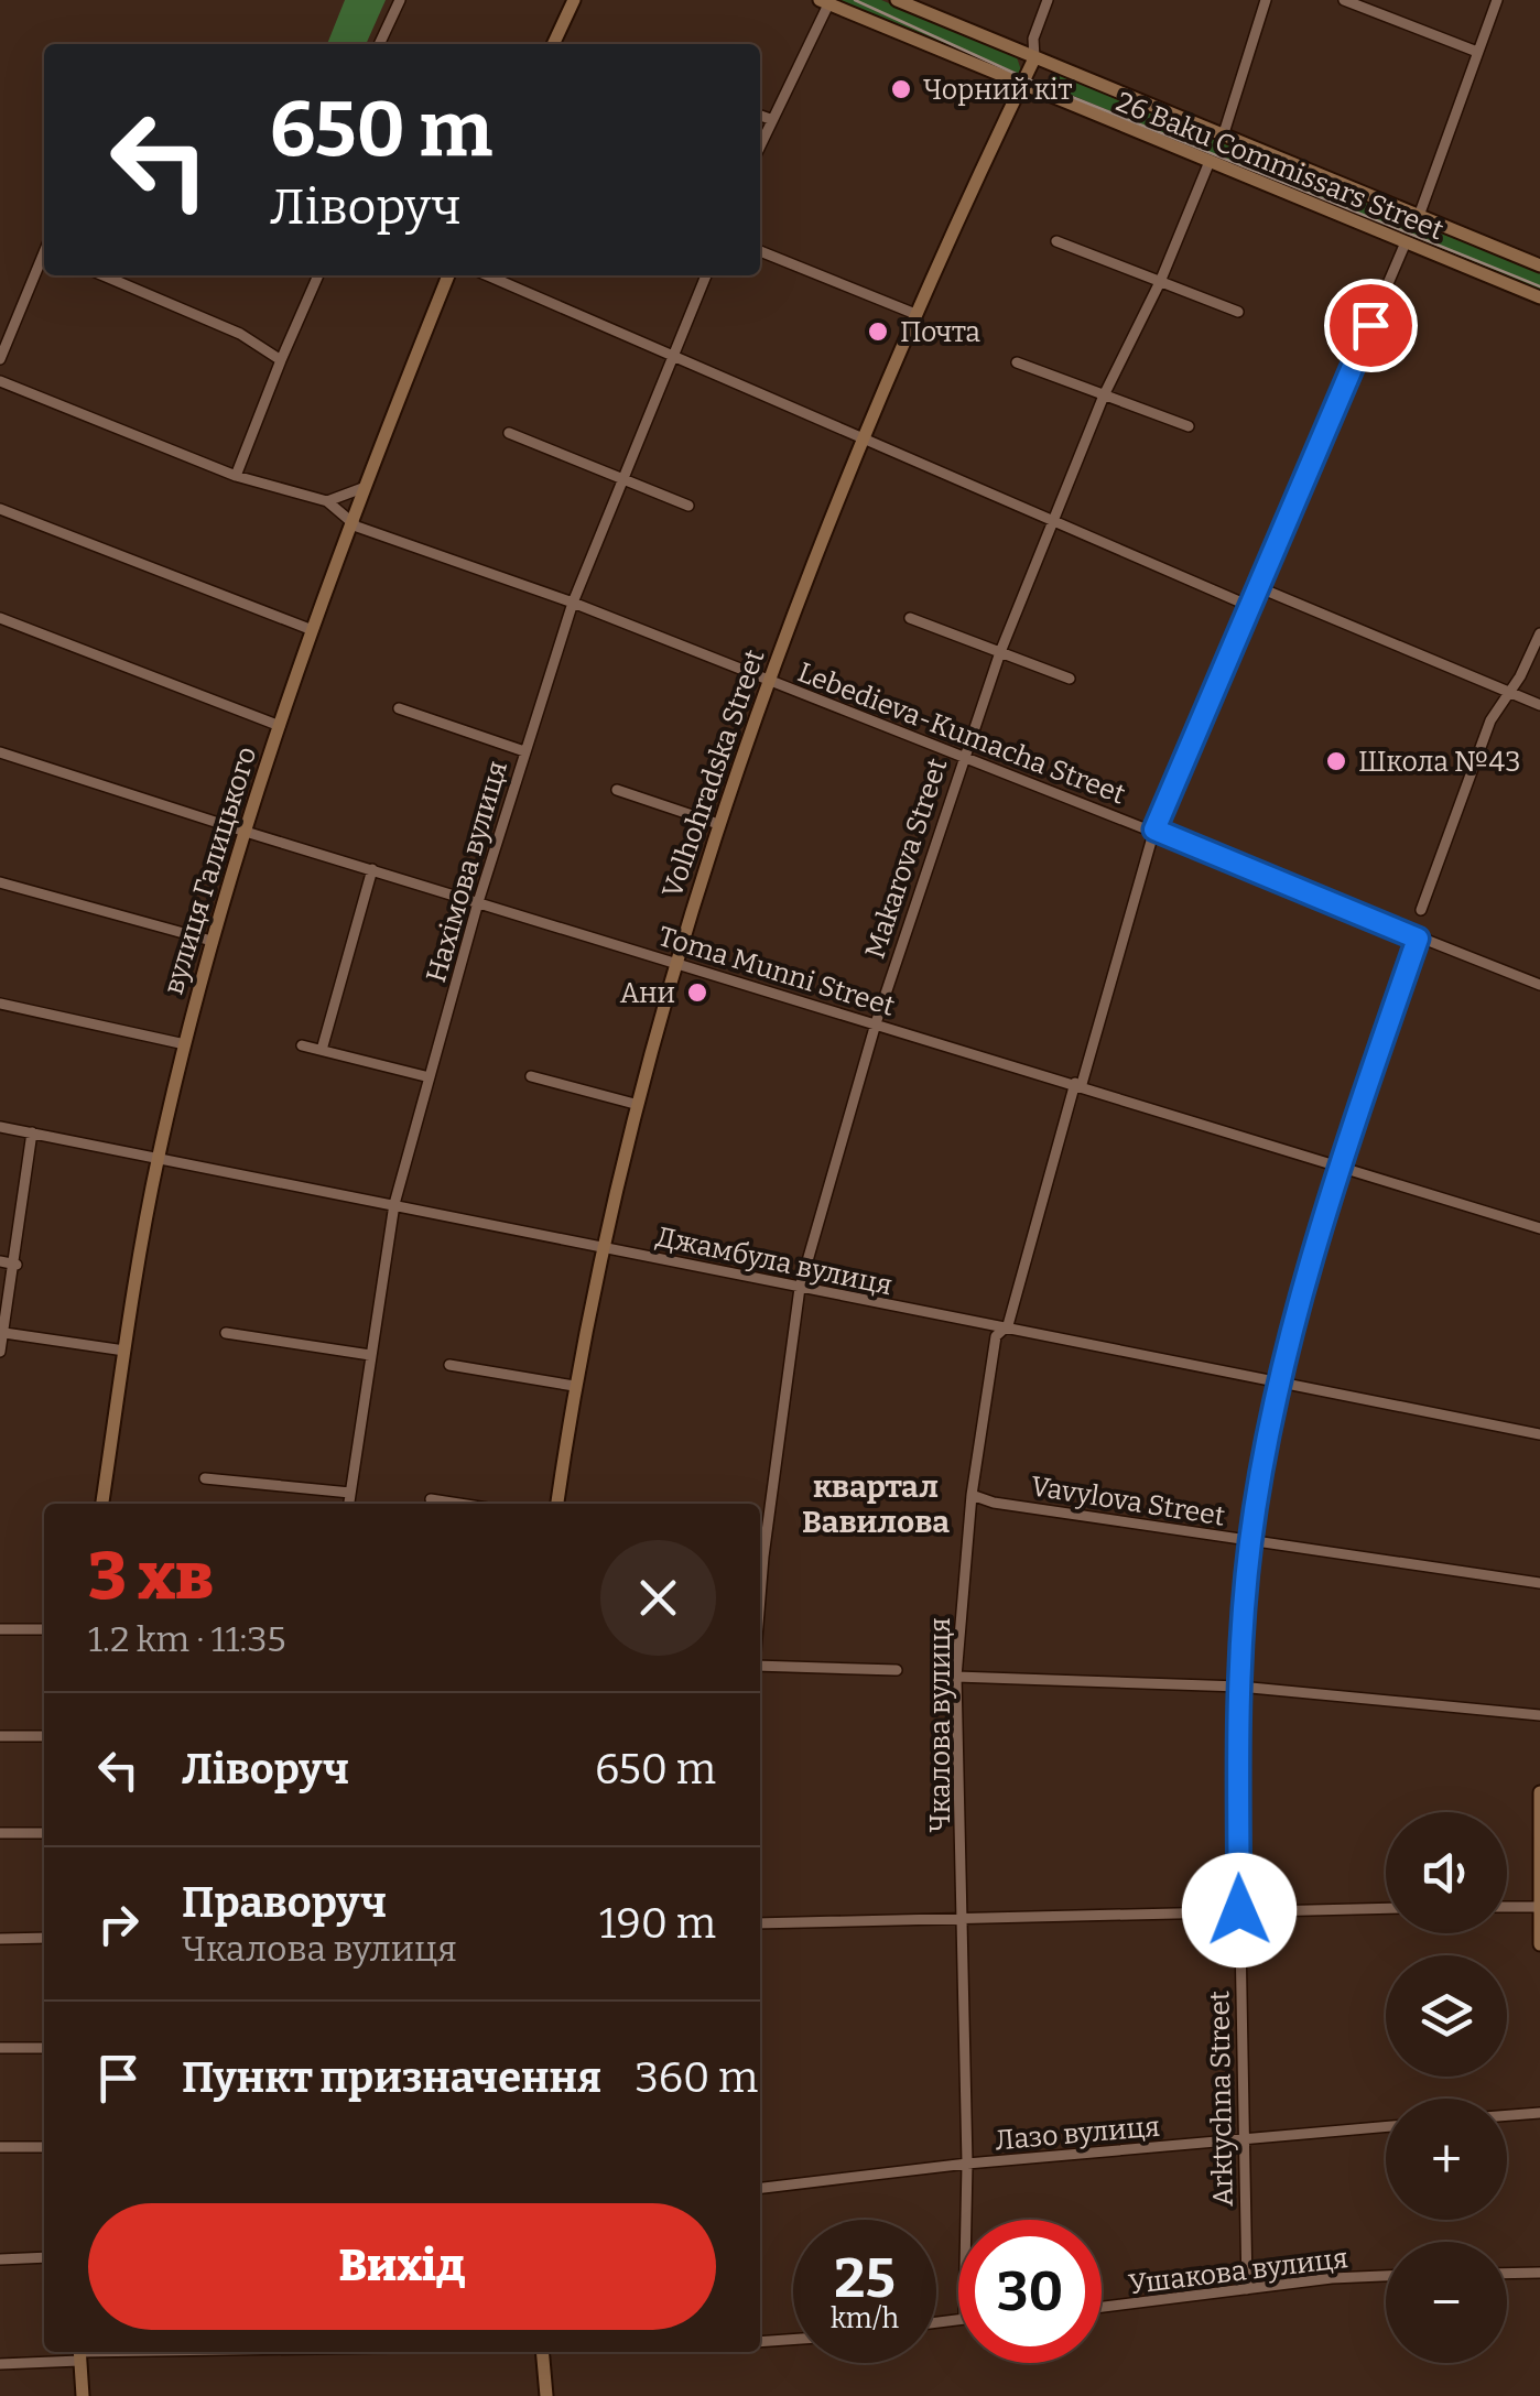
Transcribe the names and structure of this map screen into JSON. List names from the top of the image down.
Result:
{
  "streets": {
    "street": [
      "26 Baku Commissars Street",
      "Lebedieva-Kumacha Street",
      "Volhohradska Street",
      "Makarova Street",
      "вулиця Галицького",
      "Нахімова вулиця",
      "Toma Munni Street",
      "Джамбула вулиця",
      "Vavylova Street",
      "Чкалова вулиця",
      "Arktychna Street",
      "Лазо вулиця",
      "Ушакова вулиця"
    ]
  },
  "crossings": [
    ["26 Baku Commissars Street", "Volhohradska Street"],
    ["26 Baku Commissars Street", "Makarova Street"],
    ["26 Baku Commissars Street", "Чкалова вулиця"],
    ["Lebedieva-Kumacha Street", "Volhohradska Street"],
    ["Lebedieva-Kumacha Street", "Makarova Street"],
    ["Lebedieva-Kumacha Street", "вулиця Галицького"],
    ["Lebedieva-Kumacha Street", "Нахімова вулиця"],
    ["Lebedieva-Kumacha Street", "Чкалова вулиця"],
    ["Lebedieva-Kumacha Street", "Arktychna Street"],
    ["Volhohradska Street", "Toma Munni Street"],
    ["Volhohradska Street", "Джамбула вулиця"],
    ["Makarova Street", "Toma Munni Street"],
    ["Makarova Street", "Джамбула вулиця"],
    ["вулиця Галицького", "Toma Munni Street"],
    ["вулиця Галицького", "Джамбула вулиця"],
    ["Нахімова вулиця", "Toma Munni Street"],
    ["Нахімова вулиця", "Джамбула вулиця"],
    ["Toma Munni Street", "Чкалова вулиця"],
    ["Toma Munni Street", "Arktychna Street"],
    ["Джамбула вулиця", "Чкалова вулиця"],
    ["Джамбула вулиця", "Arktychna Street"],
    ["Vavylova Street", "Чкалова вулиця"],
    ["Vavylova Street", "Arktychna Street"],
    ["Чкалова вулиця", "Лазо вулиця"],
    ["Arktychna Street", "Лазо вулиця"],
    ["Arktychna Street", "Ушакова вулиця"]
  ],
  "districts": ["квартал Вавилова"],
  "places": [
    "Чорний кіт",
    "Почта",
    "Школа №43",
    "Ани"
  ],
  "page": {
    "turn": ["650 m", "Ліворуч"],
    "heading": ["3 хв", "1.2 km · 11:35"],
    "list": [
      {
        "name": "Ліворуч",
        "value": "650 m"
      },
      {
        "name": "Праворуч",
        "note": "Чкалова вулиця",
        "value": "190 m"
      },
      {
        "name": "Пункт призначення",
        "value": "360 m"
      }
    ],
    "map_buttons": ["+", "−"],
    "buttons": "Вихід",
    "speed": "25 km/h",
    "limit": "30"
  }
}
